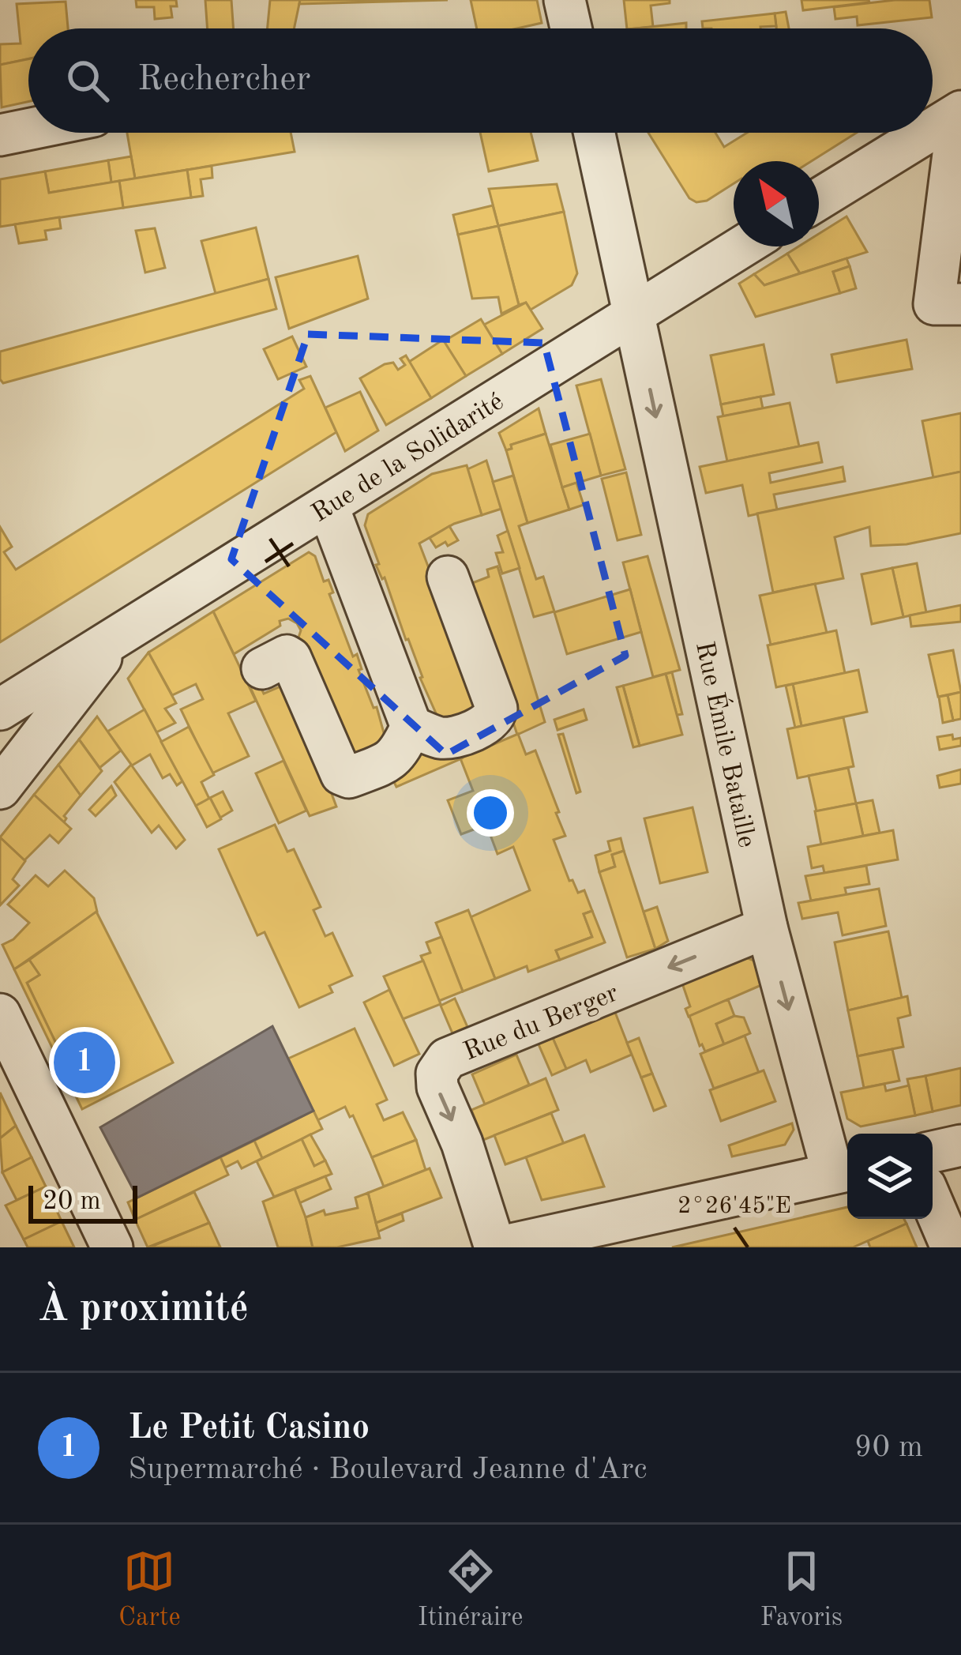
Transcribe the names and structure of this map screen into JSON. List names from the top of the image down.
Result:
{
  "streets": {
    "street": ["Rue de la Solidarité", "Rue Émile Bataille", "Rue du Berger"]
  },
  "crossings": [
    ["Rue de la Solidarité", "Rue Émile Bataille"],
    ["Rue Émile Bataille", "Rue du Berger"]
  ],
  "one_way": ["Rue Émile Bataille"],
  "scale_bar": "20 m",
  "north": "top left",
  "page": {
    "search": "Rechercher",
    "pins": "1",
    "scale": "20 m",
    "heading": "À proximité",
    "list": [
      {
        "mark": "1",
        "name": "Le Petit Casino",
        "note": "Supermarché · Boulevard Jeanne d'Arc",
        "value": "90 m"
      }
    ],
    "nav": ["Carte", "Itinéraire", "Favoris"]
  },
  "coordinates": ["2°26'45\"E"]
}
